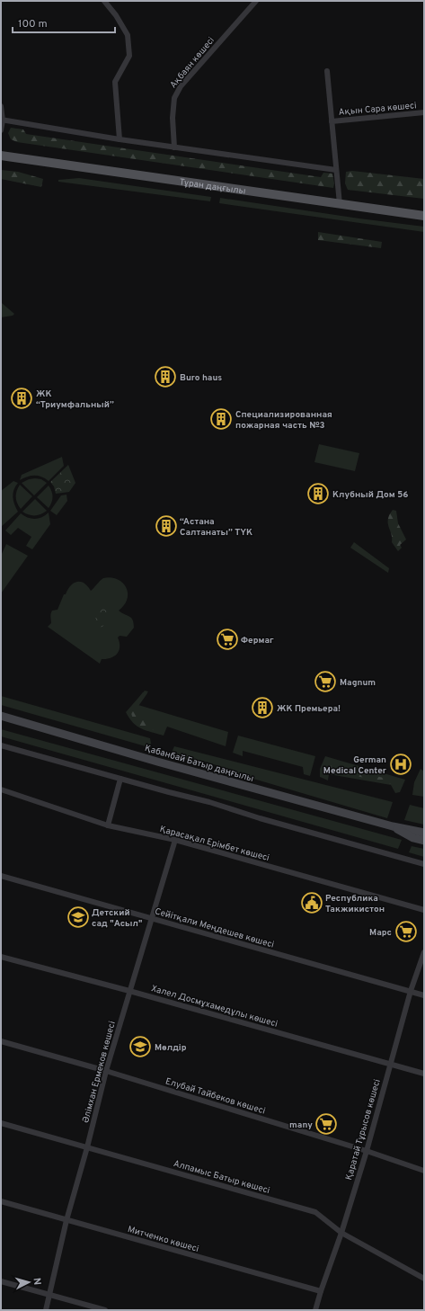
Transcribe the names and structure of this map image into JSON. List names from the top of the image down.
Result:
{
  "streets": {
    "main road": ["Тұран даңғылы", "Қабанбай Батыр даңғылы"],
    "street": [
      "Ақбаян көшесі",
      "Ақын Сара көшесі",
      "Қарасақал Ерімбет көшесі",
      "Сейітқали Меңдешев көшесі",
      "Халел Досмұхамедұлы көшесі",
      "Әлімхан Ермеков көшесі",
      "Елубай Тайбеков көшесі",
      "Қаратай Тұрысов көшесі",
      "Алпамыс Батыр көшесі",
      "Митченко көшесі"
    ]
  },
  "crossings": [
    ["Қарасақал Ерімбет көшесі", "Әлімхан Ермеков көшесі"],
    ["Сейітқали Меңдешев көшесі", "Әлімхан Ермеков көшесі"],
    ["Сейітқали Меңдешев көшесі", "Қаратай Тұрысов көшесі"],
    ["Халел Досмұхамедұлы көшесі", "Әлімхан Ермеков көшесі"],
    ["Халел Досмұхамедұлы көшесі", "Қаратай Тұрысов көшесі"],
    ["Әлімхан Ермеков көшесі", "Елубай Тайбеков көшесі"],
    ["Әлімхан Ермеков көшесі", "Алпамыс Батыр көшесі"],
    ["Әлімхан Ермеков көшесі", "Митченко көшесі"],
    ["Елубай Тайбеков көшесі", "Қаратай Тұрысов көшесі"],
    ["Қаратай Тұрысов көшесі", "Алпамыс Батыр көшесі"],
    ["Қаратай Тұрысов көшесі", "Митченко көшесі"]
  ],
  "places": {
    "building": [
      "Buro haus",
      "ЖК “Триумфальный”",
      "Специализированная пожарная часть №3",
      "Клубный Дом 56",
      "“Астана Салтанаты” ТҮК",
      "ЖК Премьера!"
    ],
    "supermarket": [
      "Фермаг",
      "Magnum",
      "Марс",
      "many"
    ],
    "hospital": ["German Medical Center"],
    "public building": ["Республика Такжикистон"],
    "school or university": ["Детский сад \"Асыл\"", "Мөлдір"]
  },
  "scale_bar": "100 m",
  "north": "right"
}
